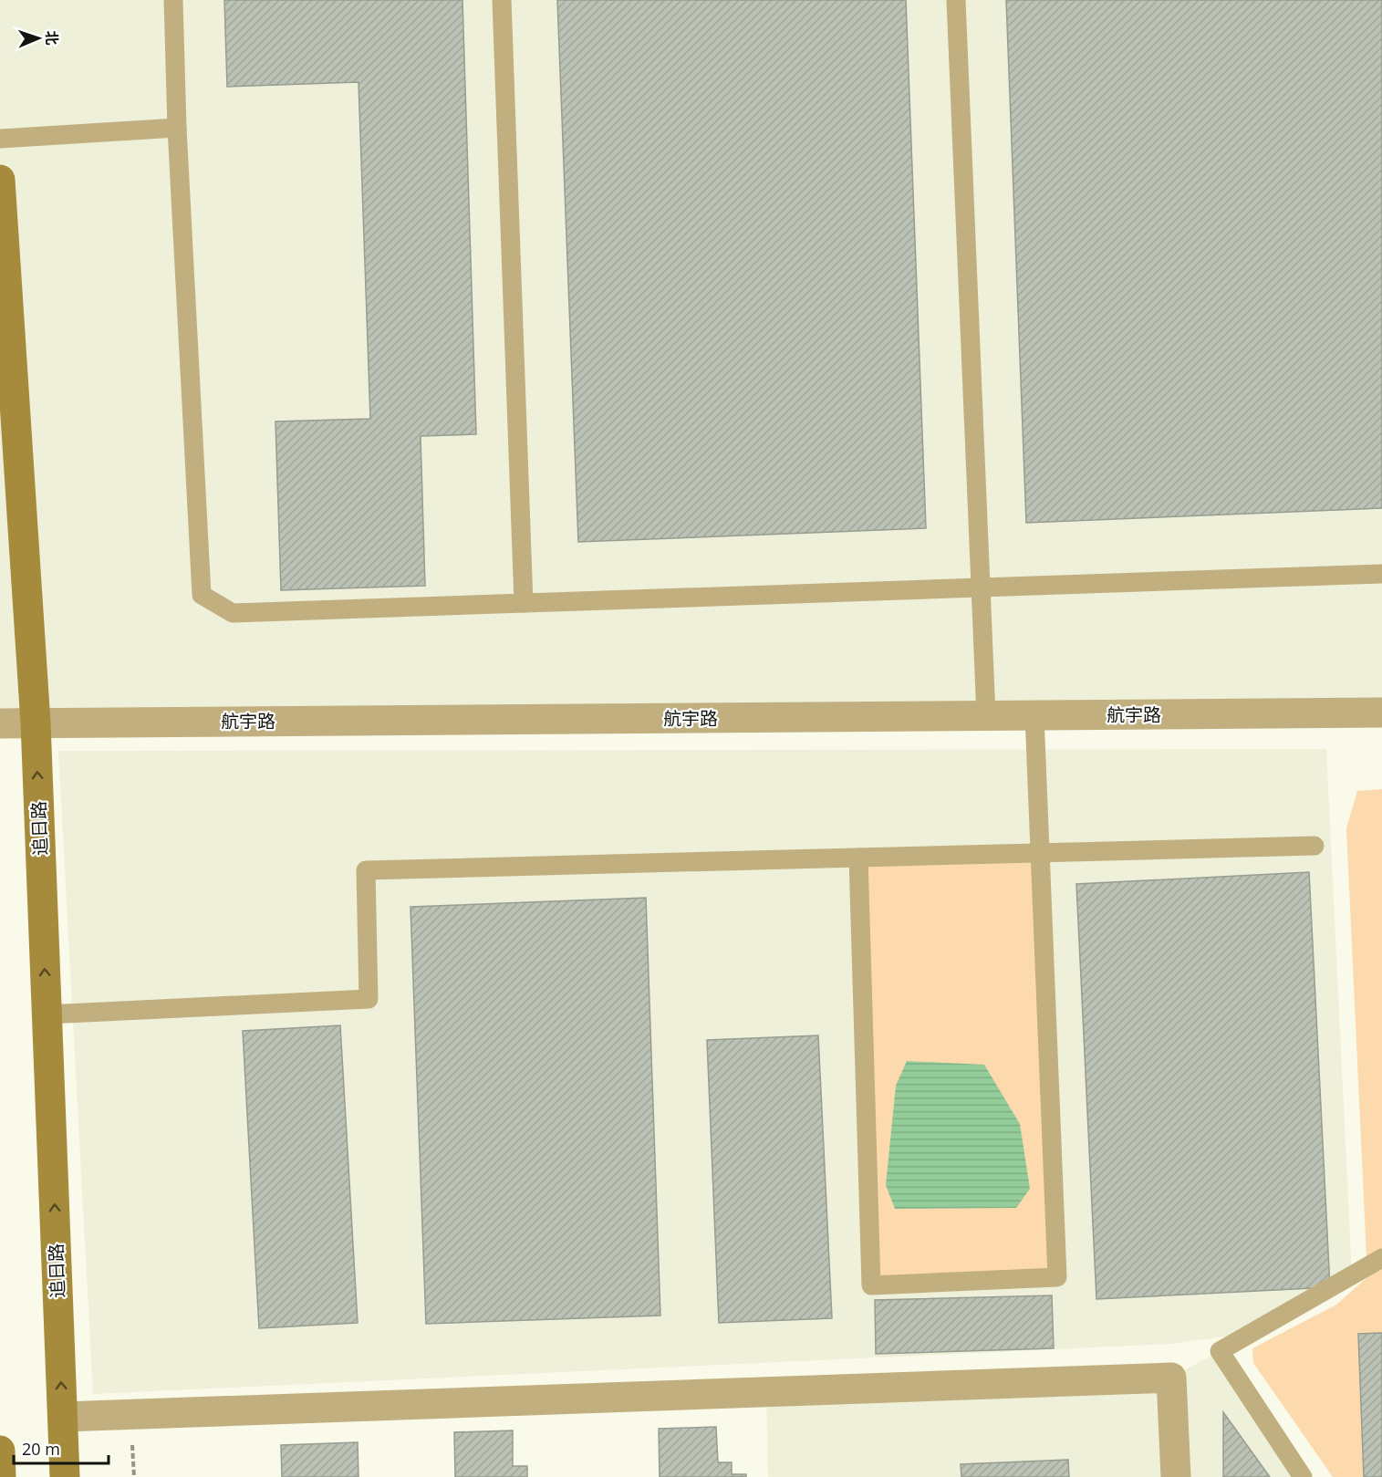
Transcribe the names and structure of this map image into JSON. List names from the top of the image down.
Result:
{
  "streets": {
    "main road": ["追日路"],
    "street": ["航宇路"]
  },
  "crossings": [
    ["航宇路", "追日路"]
  ],
  "one_way": ["追日路"],
  "scale_bar": "20 m",
  "north": "right"
}
